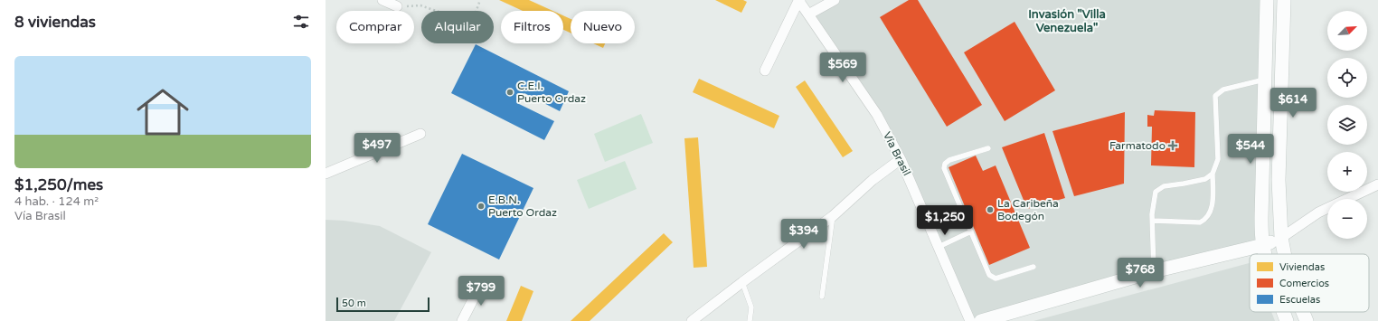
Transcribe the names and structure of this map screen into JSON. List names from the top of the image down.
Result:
{
  "streets": {
    "street": ["Vía Brasil"]
  },
  "districts": ["Invasión \"Villa Venezuela\""],
  "places": {
    "other": ["C.E.I. Puerto Ordaz", "E.B.N. Puerto Ordaz", "La Caribeña Bodegón"],
    "health": ["Farmatodo"]
  },
  "legend": ["Viviendas", "Comercios", "Escuelas"],
  "scale_bar": "50 m",
  "north": "top right",
  "page": {
    "heading": "8 viviendas",
    "map_buttons": ["+", "−"],
    "chip": [
      "Comprar",
      "Alquilar",
      "Filtros",
      "Nuevo"
    ],
    "list": [
      {
        "name": "$1,250/mes",
        "note": "4 hab. · 124 m² · Vía Brasil"
      }
    ],
    "price": [
      "$569",
      "$614",
      "$497",
      "$544",
      "$1,250",
      "$394",
      "$768",
      "$799"
    ],
    "scale": "50 m"
  }
}
